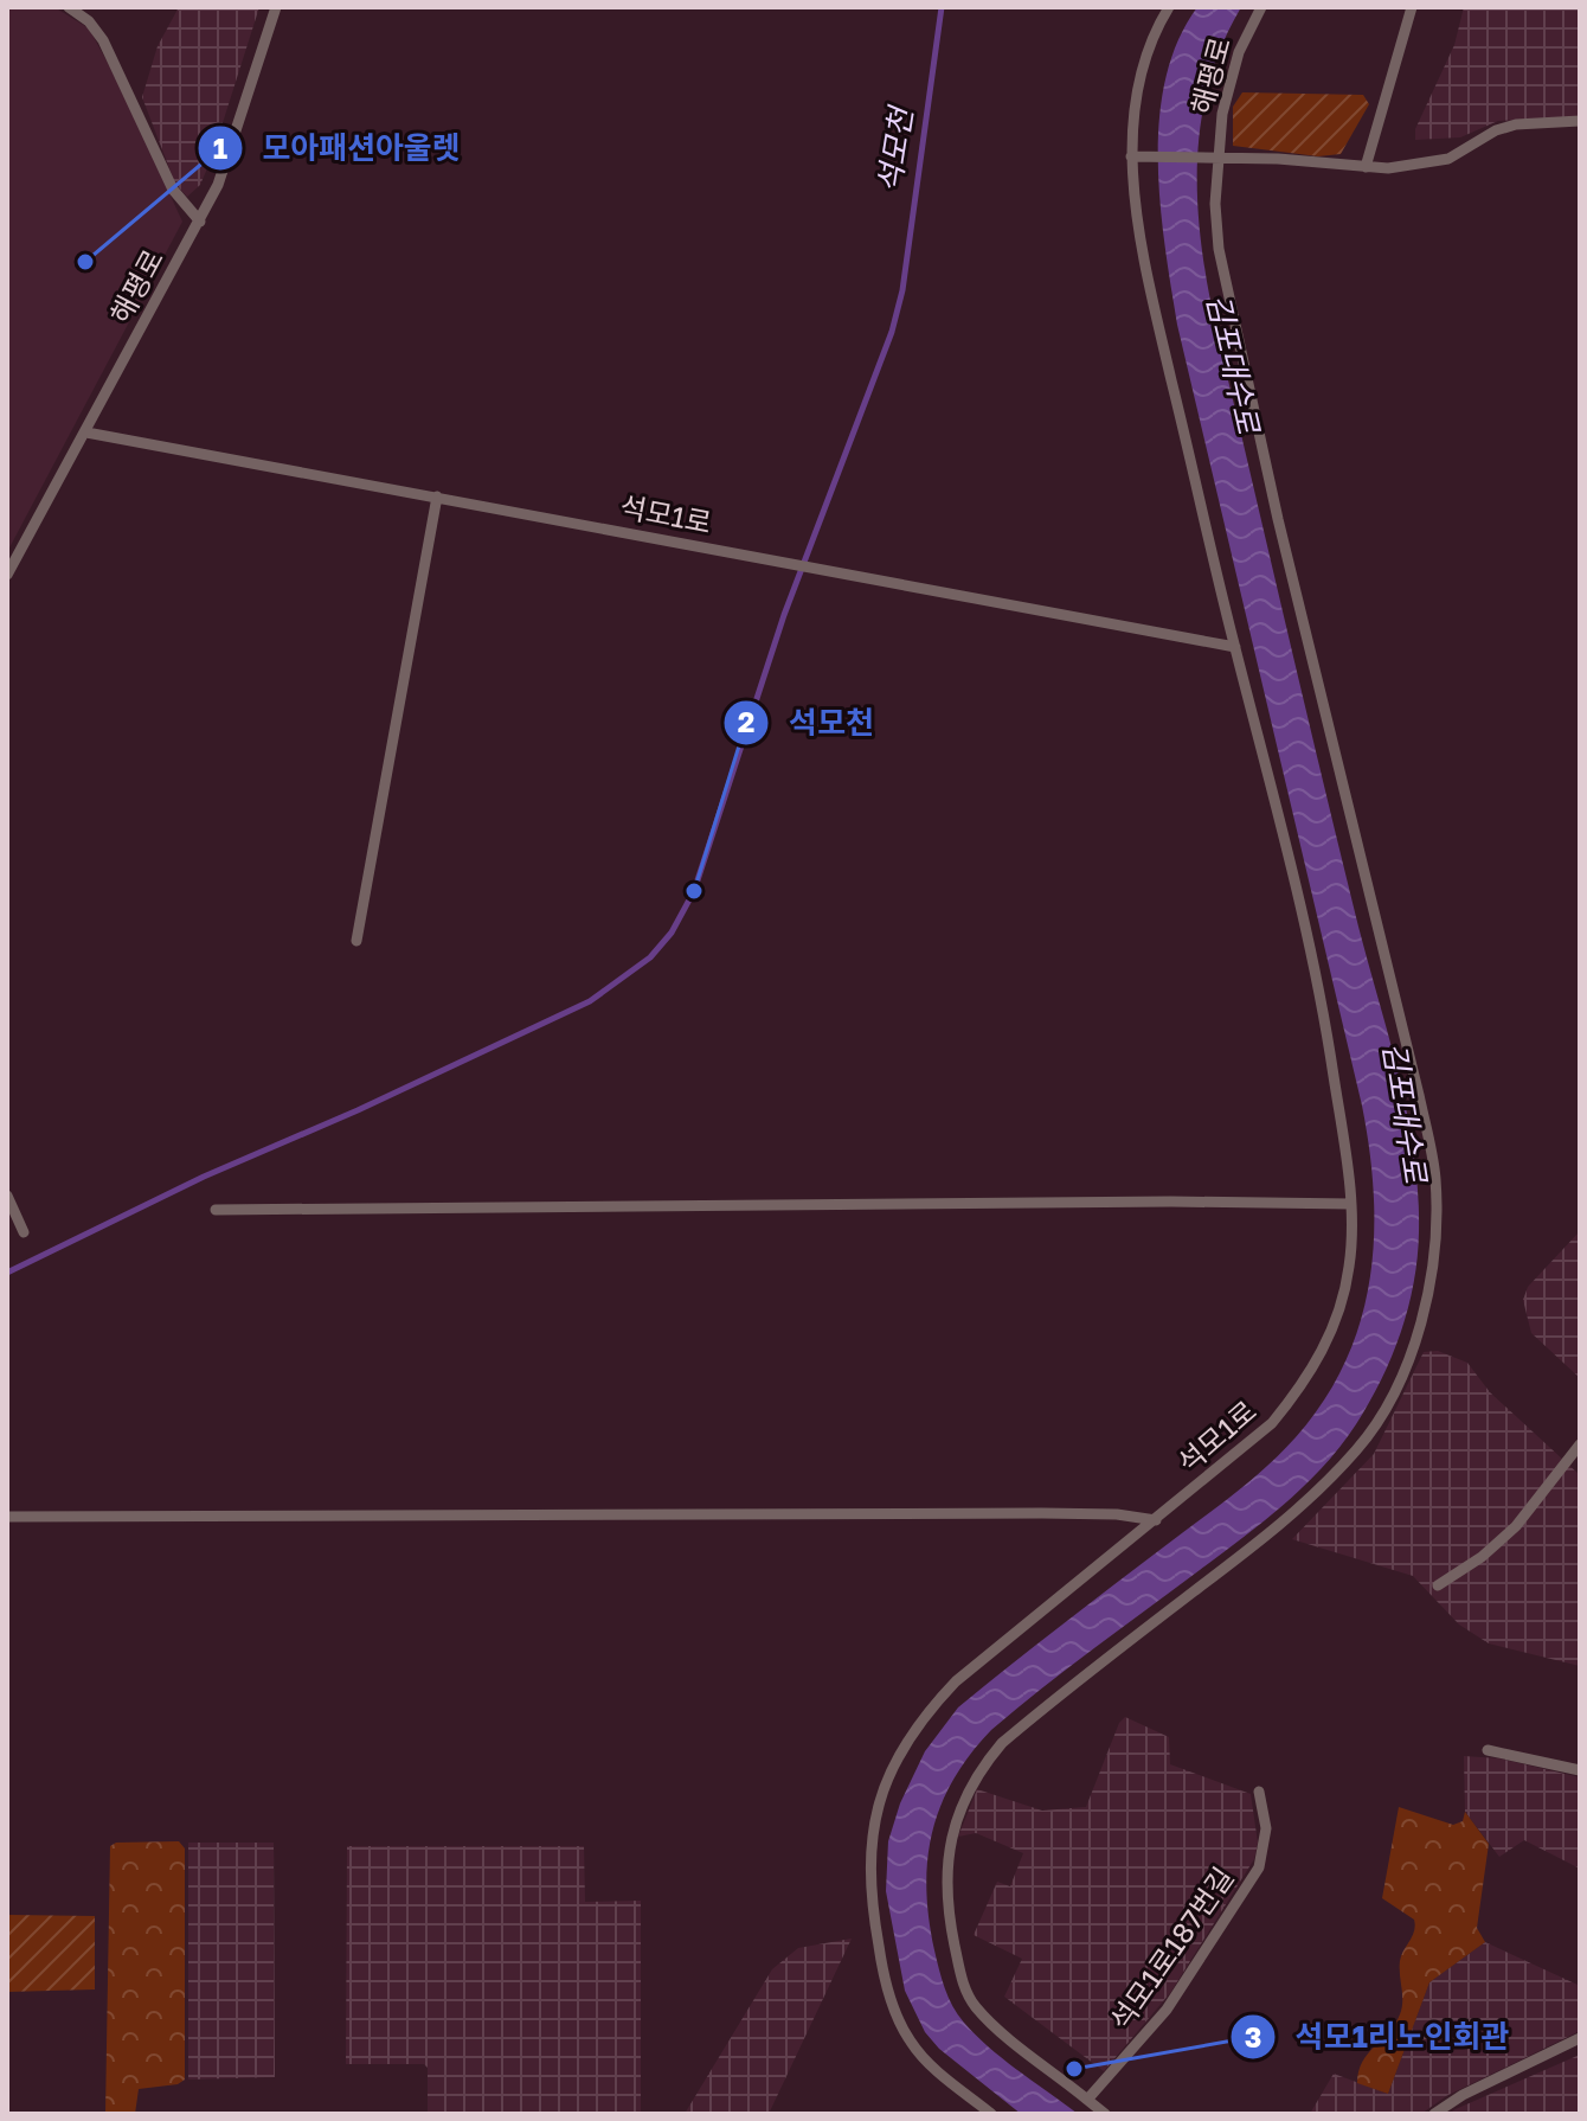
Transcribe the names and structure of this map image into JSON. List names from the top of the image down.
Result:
{
  "streets": {
    "lane": ["해평로", "석모1로", "석모1로187번길"]
  },
  "crossings": [
    ["해평로", "석모1로"],
    ["해평로", "석모1로187번길"]
  ],
  "water": ["석모천", "김포대수로"],
  "places": ["모아패션아울렛", "석모천", "석모1리노인회관"]
}
